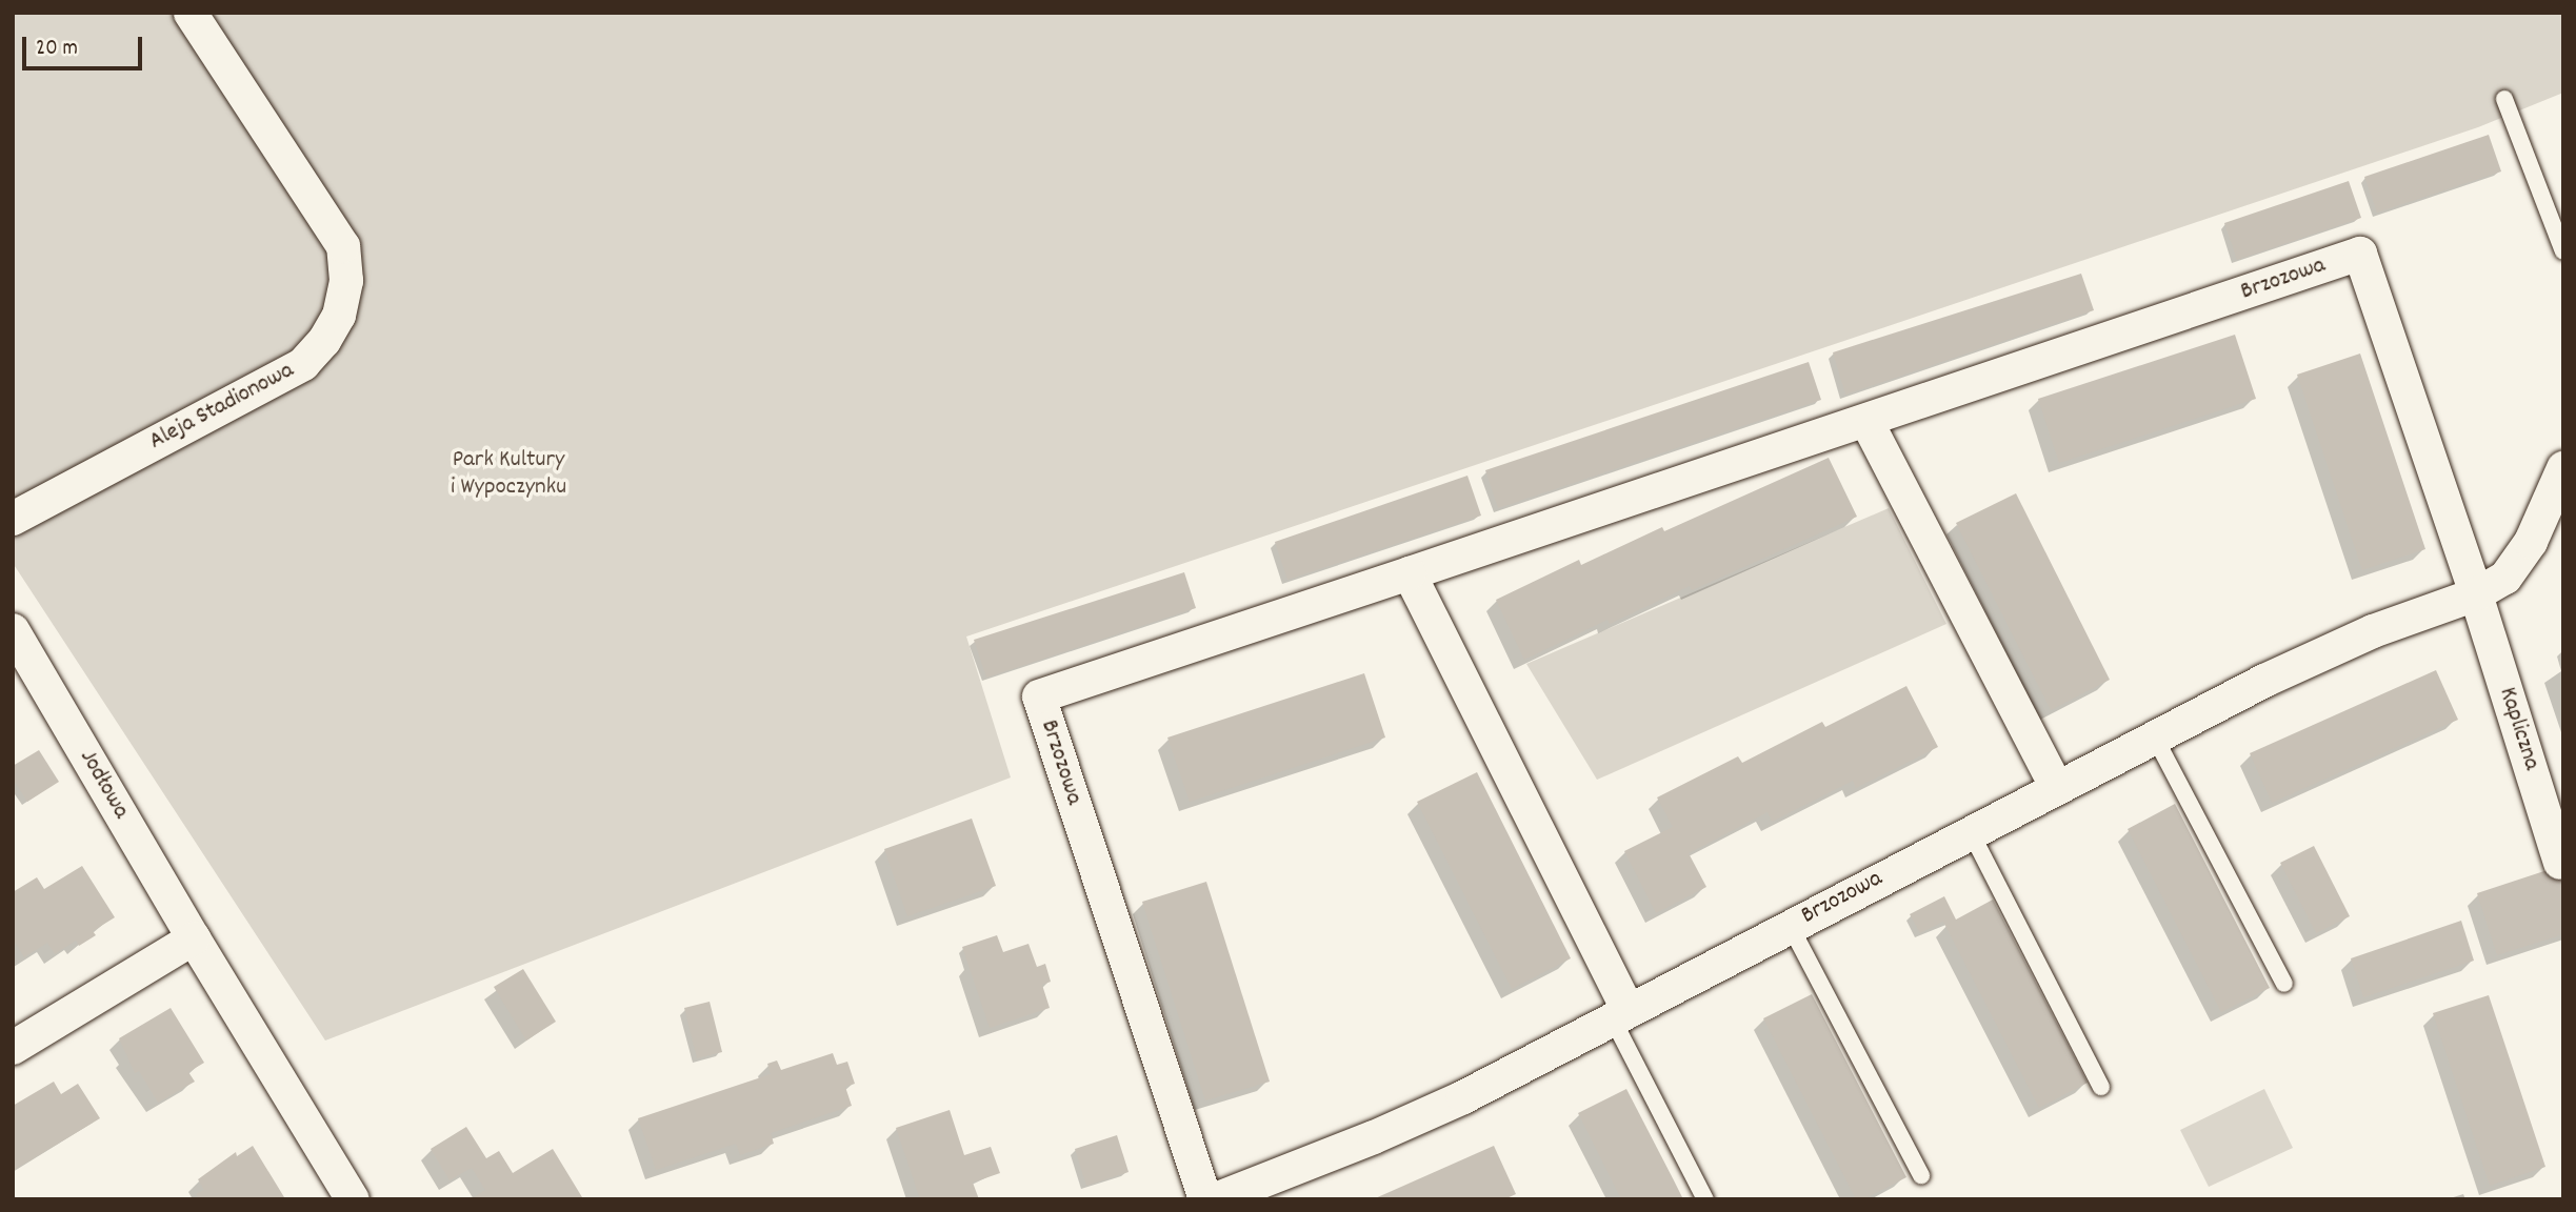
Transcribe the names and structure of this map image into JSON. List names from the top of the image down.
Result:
{
  "streets": {
    "street": [
      "Brzozowa",
      "Aleja Stadionowa",
      "Kapliczna",
      "Jodłowa"
    ]
  },
  "crossings": [
    ["Brzozowa", "Kapliczna"]
  ],
  "parks": ["Park Kultury i Wypoczynku"],
  "scale_bar": "20 m"
}
